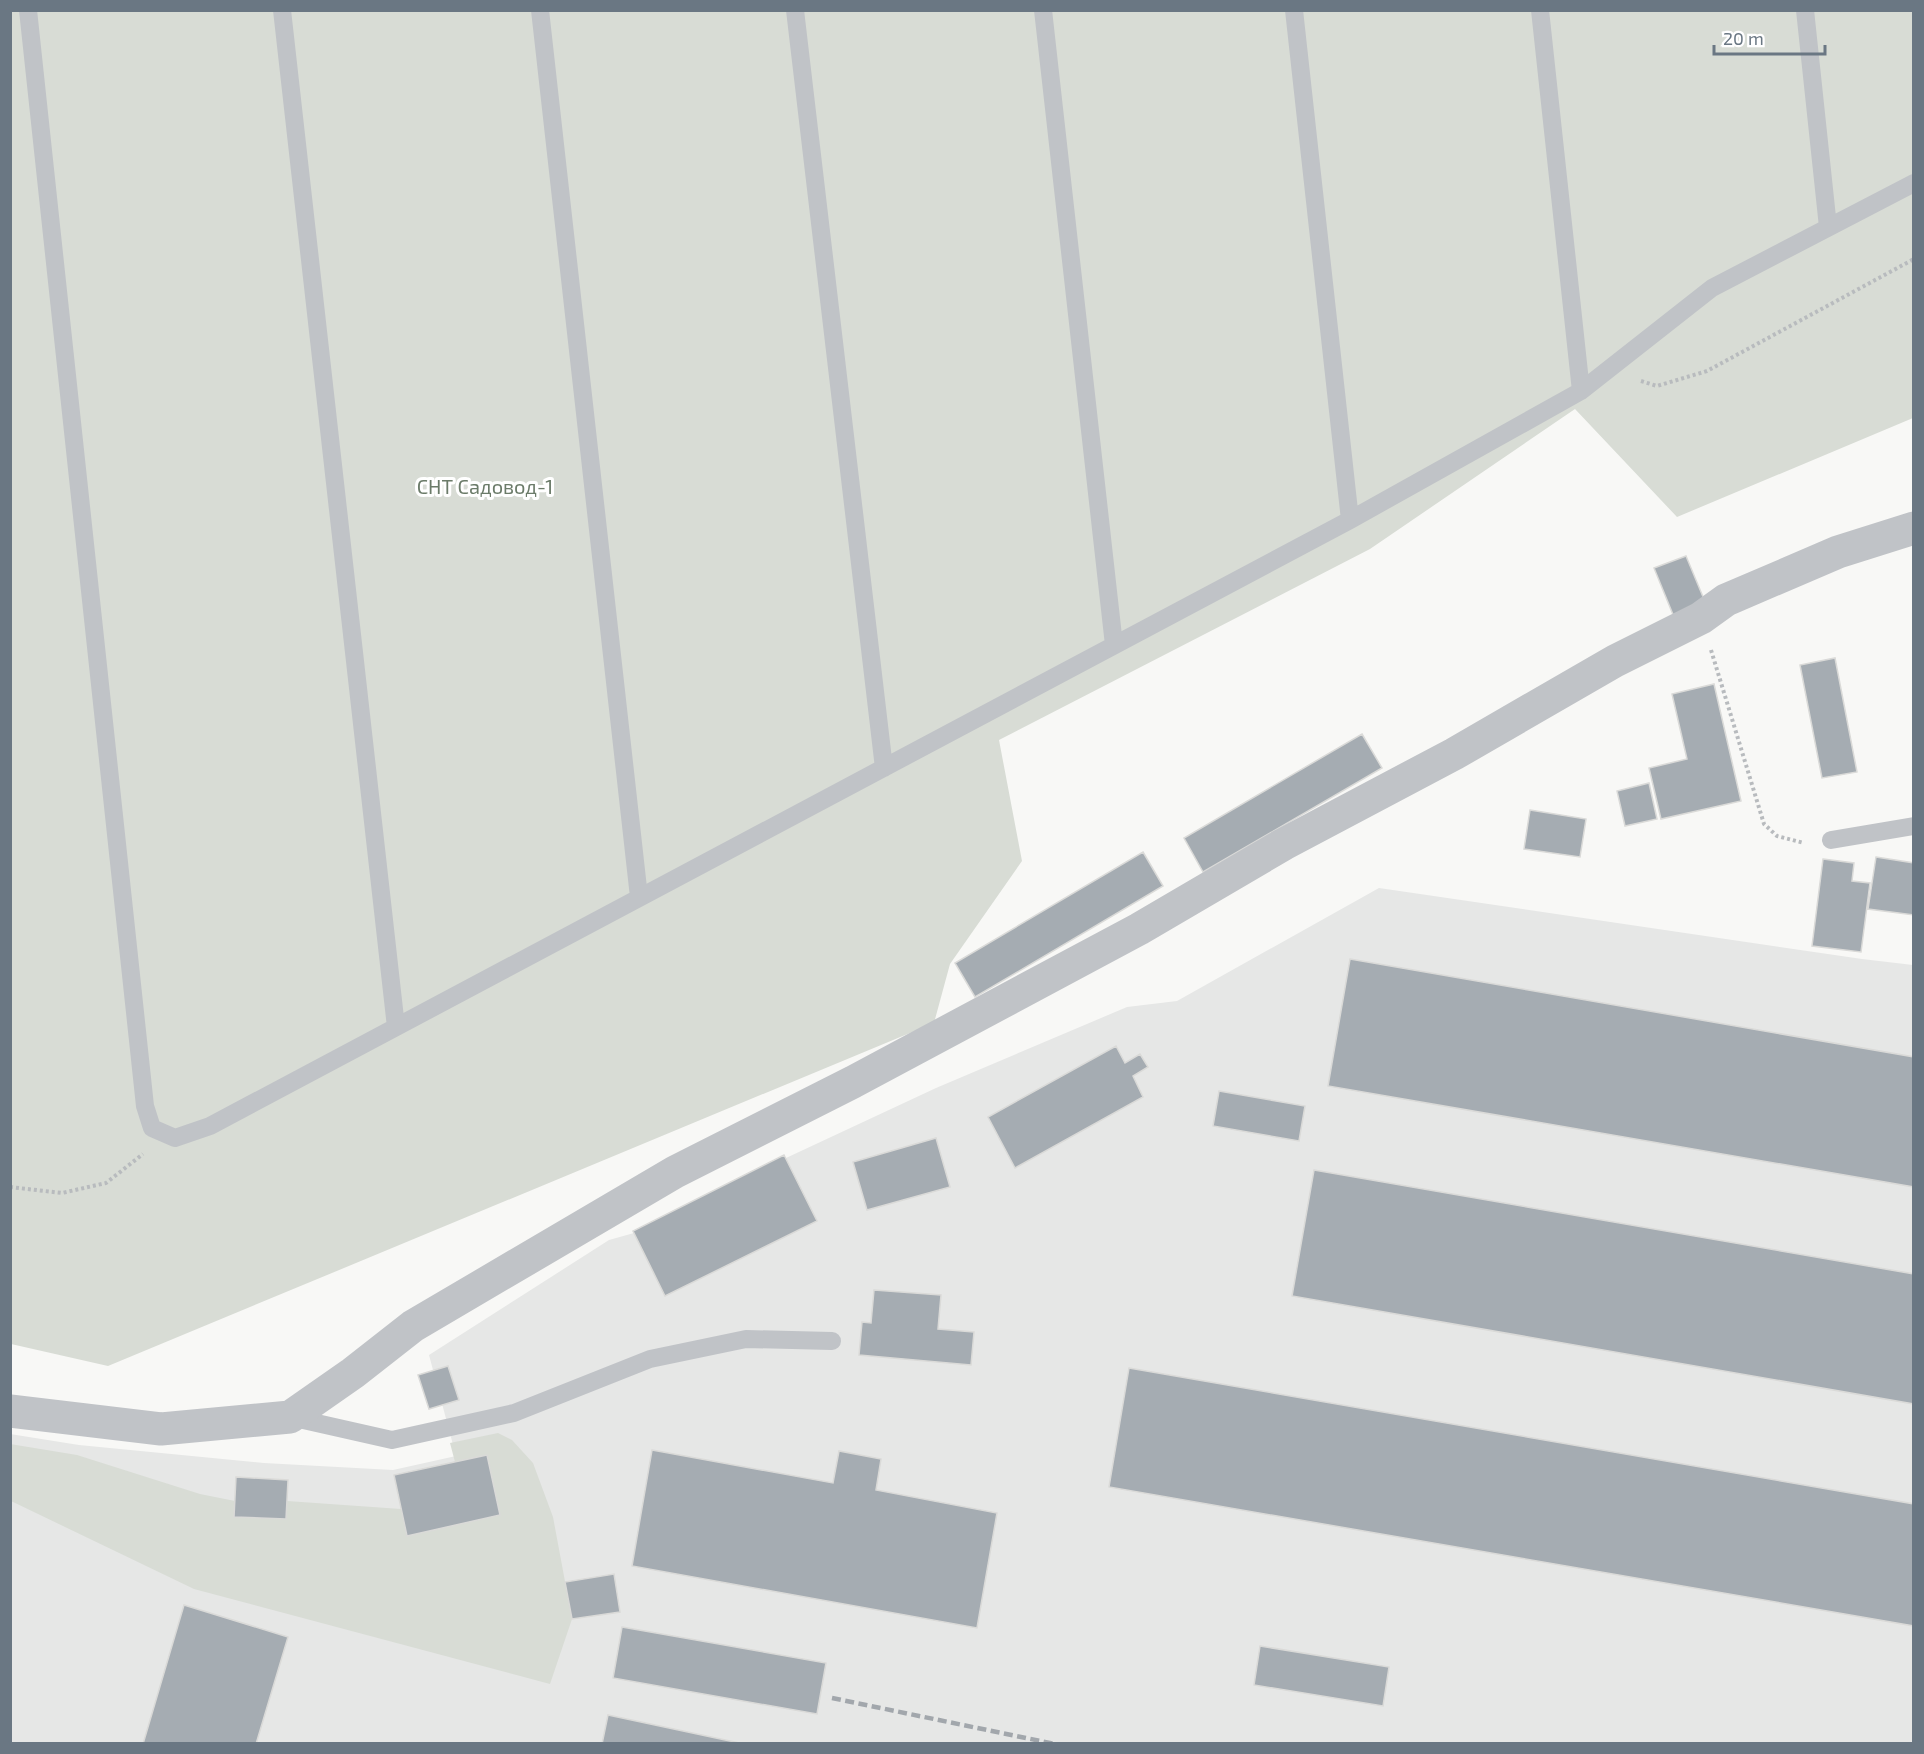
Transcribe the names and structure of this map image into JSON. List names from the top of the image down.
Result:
{
  "parks": ["СНТ Садовод-1"],
  "scale_bar": "20 m"
}
